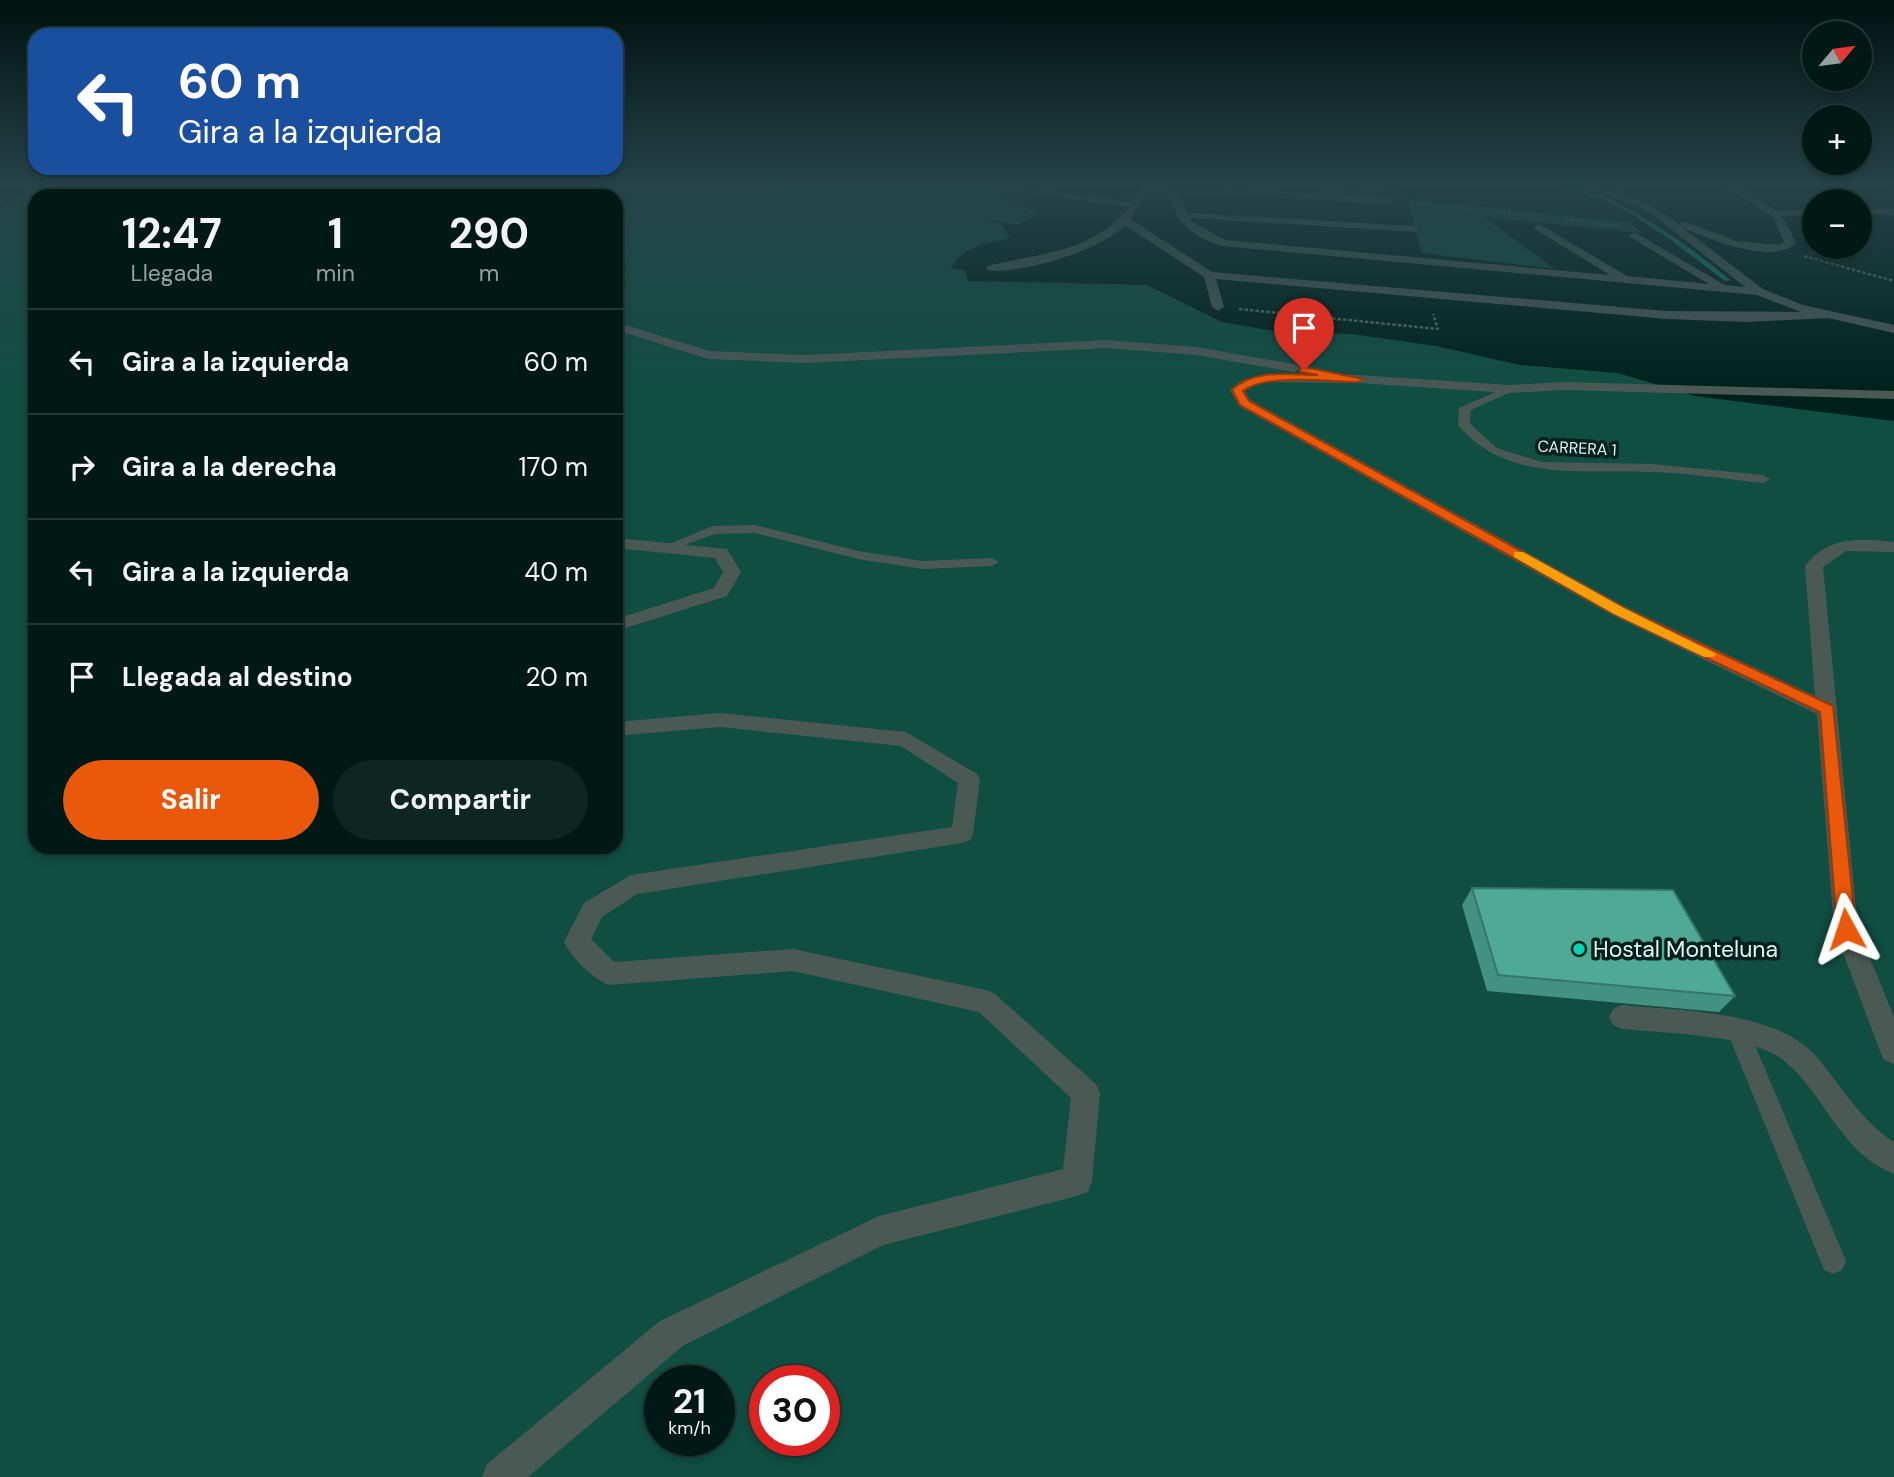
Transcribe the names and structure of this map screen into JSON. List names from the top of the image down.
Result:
{
  "streets": {
    "lane": ["CARRERA 1"]
  },
  "places": ["Hostal Monteluna"],
  "north": "top right",
  "page": {
    "map_buttons": ["+", "−"],
    "turn": ["60 m", "Gira a la izquierda"],
    "eta": [
      "12:47",
      "Llegada",
      "1",
      "min",
      "290",
      "m"
    ],
    "list": [
      {
        "name": "Gira a la izquierda",
        "value": "60 m"
      },
      {
        "name": "Gira a la derecha",
        "value": "170 m"
      },
      {
        "name": "Gira a la izquierda",
        "value": "40 m"
      },
      {
        "name": "Llegada al destino",
        "value": "20 m"
      }
    ],
    "buttons": ["Salir", "Compartir"],
    "speed": "21 km/h",
    "limit": "30"
  }
}
